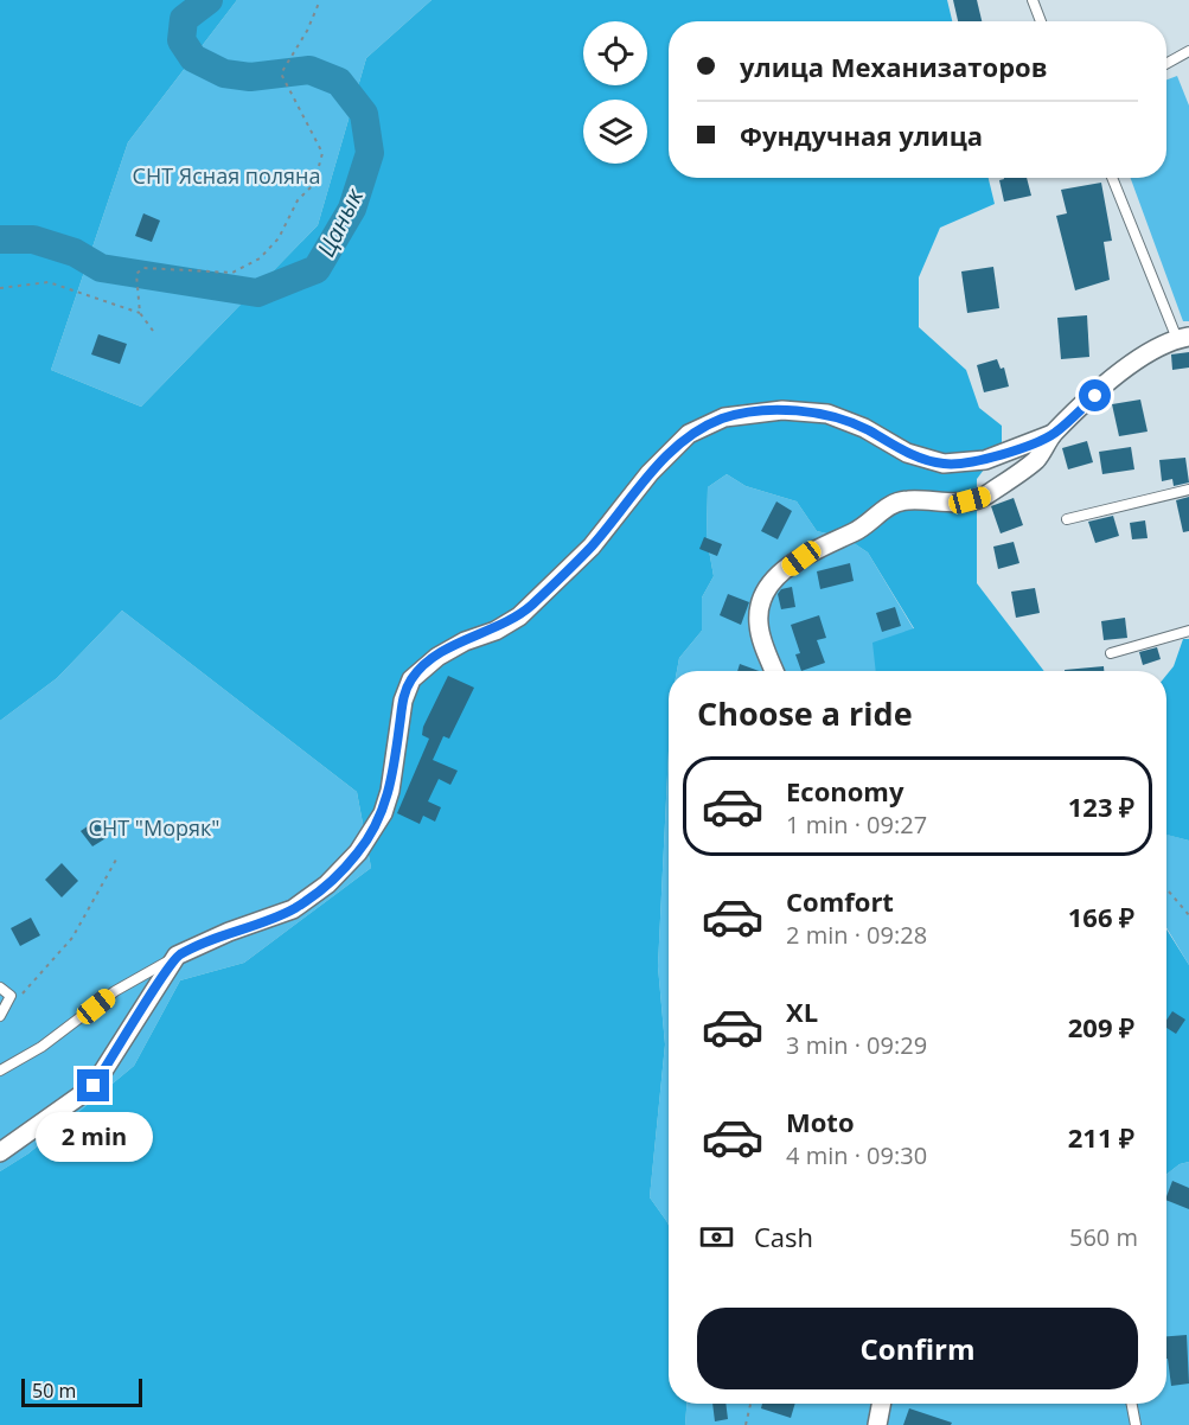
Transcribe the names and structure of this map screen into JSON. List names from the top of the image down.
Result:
{
  "water": ["Цанык"],
  "parks": ["СНТ Ясная поляна", "СНТ \"Моряк\""],
  "scale_bar": "50 m",
  "page": {
    "banner": ["улица Механизаторов", "Фундучная улица"],
    "heading": "Choose a ride",
    "list": [
      {
        "name": "Economy",
        "note": "1 min · 09:27",
        "value": "123 ₽"
      },
      {
        "name": "Comfort",
        "note": "2 min · 09:28",
        "value": "166 ₽"
      },
      {
        "name": "XL",
        "note": "3 min · 09:29",
        "value": "209 ₽"
      },
      {
        "name": "Moto",
        "note": "4 min · 09:30",
        "value": "211 ₽"
      }
    ],
    "bubble": "2 min",
    "pay": ["Cash", "560 m"],
    "buttons": "Confirm",
    "scale": "50 m"
  }
}
